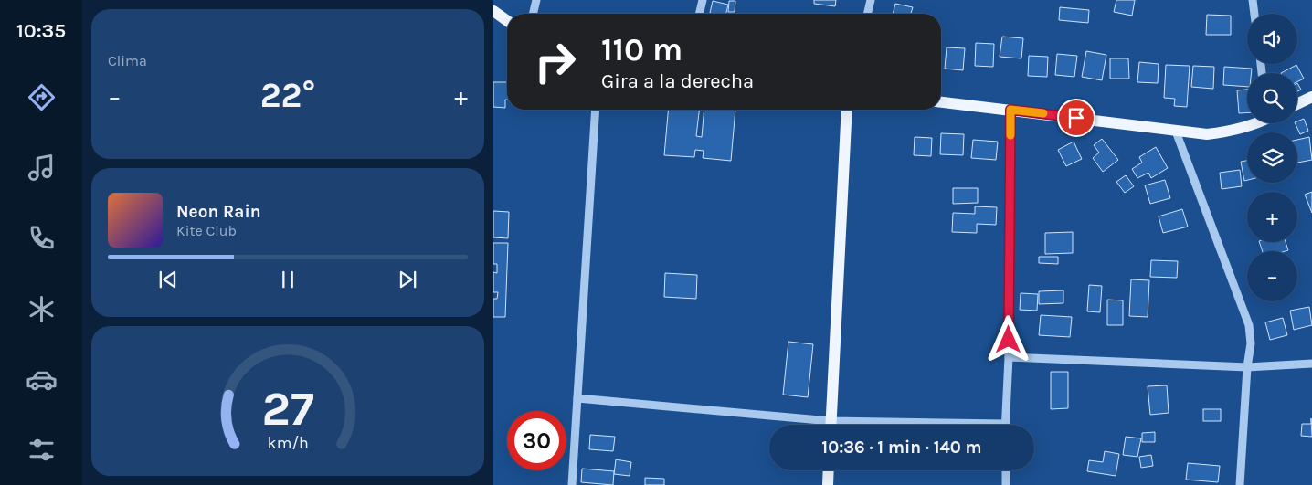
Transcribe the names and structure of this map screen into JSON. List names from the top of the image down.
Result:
{
  "page": {
    "tabs": "10:35",
    "tile": "Clima",
    "map_buttons": ["+", "−"],
    "turn": ["110 m", "Gira a la derecha"],
    "heat": ["−", "22°", "+"],
    "song": ["Neon Rain", "Kite Club"],
    "limit": "30",
    "trip": "10:36 · 1 min · 140 m",
    "gauge": ["27", "km/h"]
  }
}
